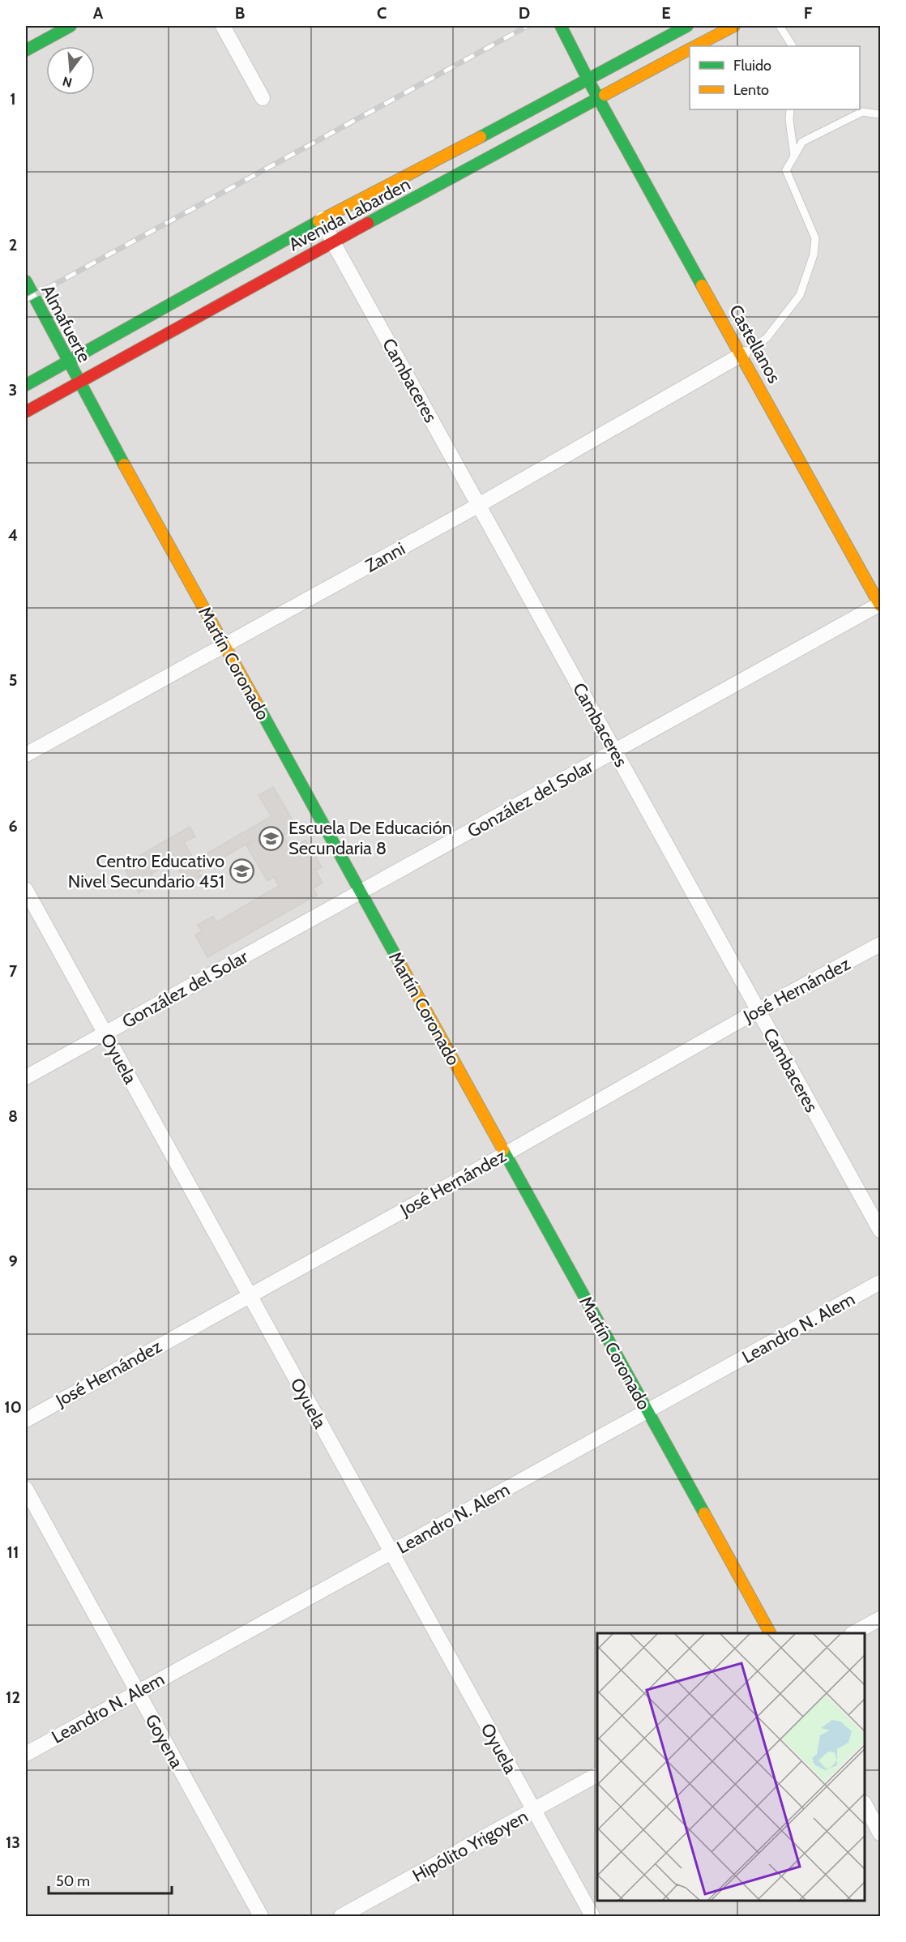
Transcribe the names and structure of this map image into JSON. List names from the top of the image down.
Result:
{
  "streets": {
    "street": [
      "Avenida Labarden",
      "Almafuerte",
      "Castellanos",
      "Cambaceres",
      "Zanni",
      "Martín Coronado",
      "González del Solar",
      "José Hernández",
      "Oyuela",
      "Leandro N. Alem",
      "Goyena",
      "Hipólito Yrigoyen"
    ]
  },
  "crossings": [
    ["Avenida Labarden", "Almafuerte"],
    ["Avenida Labarden", "Castellanos"],
    ["Avenida Labarden", "Cambaceres"],
    ["Avenida Labarden", "Martín Coronado"],
    ["Almafuerte", "Martín Coronado"],
    ["Castellanos", "Zanni"],
    ["Castellanos", "González del Solar"],
    ["Cambaceres", "Zanni"],
    ["Cambaceres", "González del Solar"],
    ["Cambaceres", "José Hernández"],
    ["Zanni", "Martín Coronado"],
    ["Martín Coronado", "González del Solar"],
    ["Martín Coronado", "José Hernández"],
    ["Martín Coronado", "Leandro N. Alem"],
    ["González del Solar", "Oyuela"],
    ["José Hernández", "Oyuela"],
    ["Oyuela", "Leandro N. Alem"],
    ["Oyuela", "Hipólito Yrigoyen"],
    ["Leandro N. Alem", "Goyena"]
  ],
  "places": {
    "school or university": ["Escuela De Educación Secundaria 8", "Centro Educativo Nivel Secundario 451"]
  },
  "legend": ["Fluido", "Lento"],
  "scale_bar": "50 m",
  "north": "bottom",
  "grid": {
    "columns": [
      "A",
      "B",
      "C",
      "D",
      "E",
      "F"
    ],
    "rows": [
      "1",
      "2",
      "3",
      "4",
      "5",
      "6",
      "7",
      "8",
      "9",
      "10",
      "11",
      "12",
      "13"
    ]
  }
}
